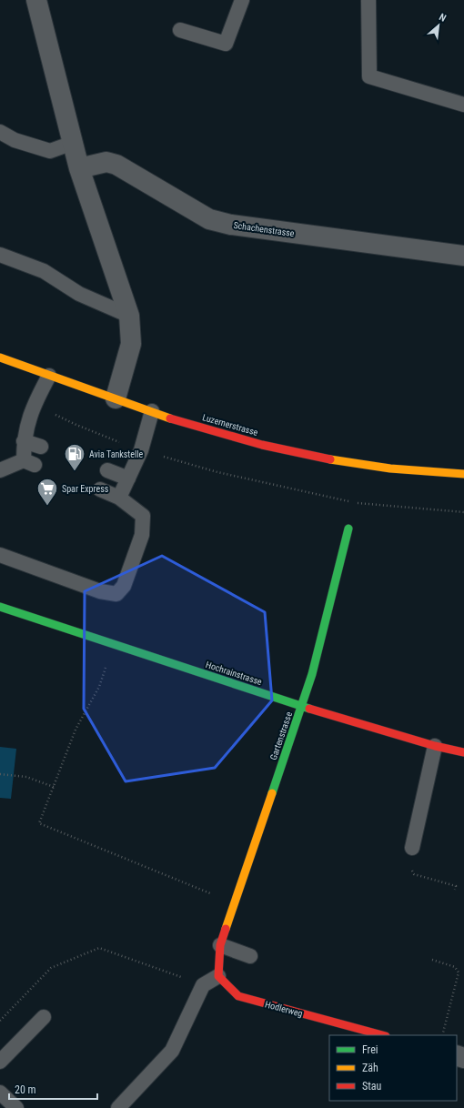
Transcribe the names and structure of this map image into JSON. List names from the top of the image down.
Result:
{
  "streets": {
    "street": [
      "Schachenstrasse",
      "Luzernerstrasse",
      "Hochrainstrasse",
      "Gartenstrasse",
      "Hodlerweg"
    ]
  },
  "crossings": [
    ["Hochrainstrasse", "Gartenstrasse"]
  ],
  "places": {
    "fuel station": ["Avia Tankstelle"],
    "supermarket": ["Spar Express"]
  },
  "legend": ["Frei", "Zäh", "Stau"],
  "scale_bar": "20 m",
  "north": "top right"
}
